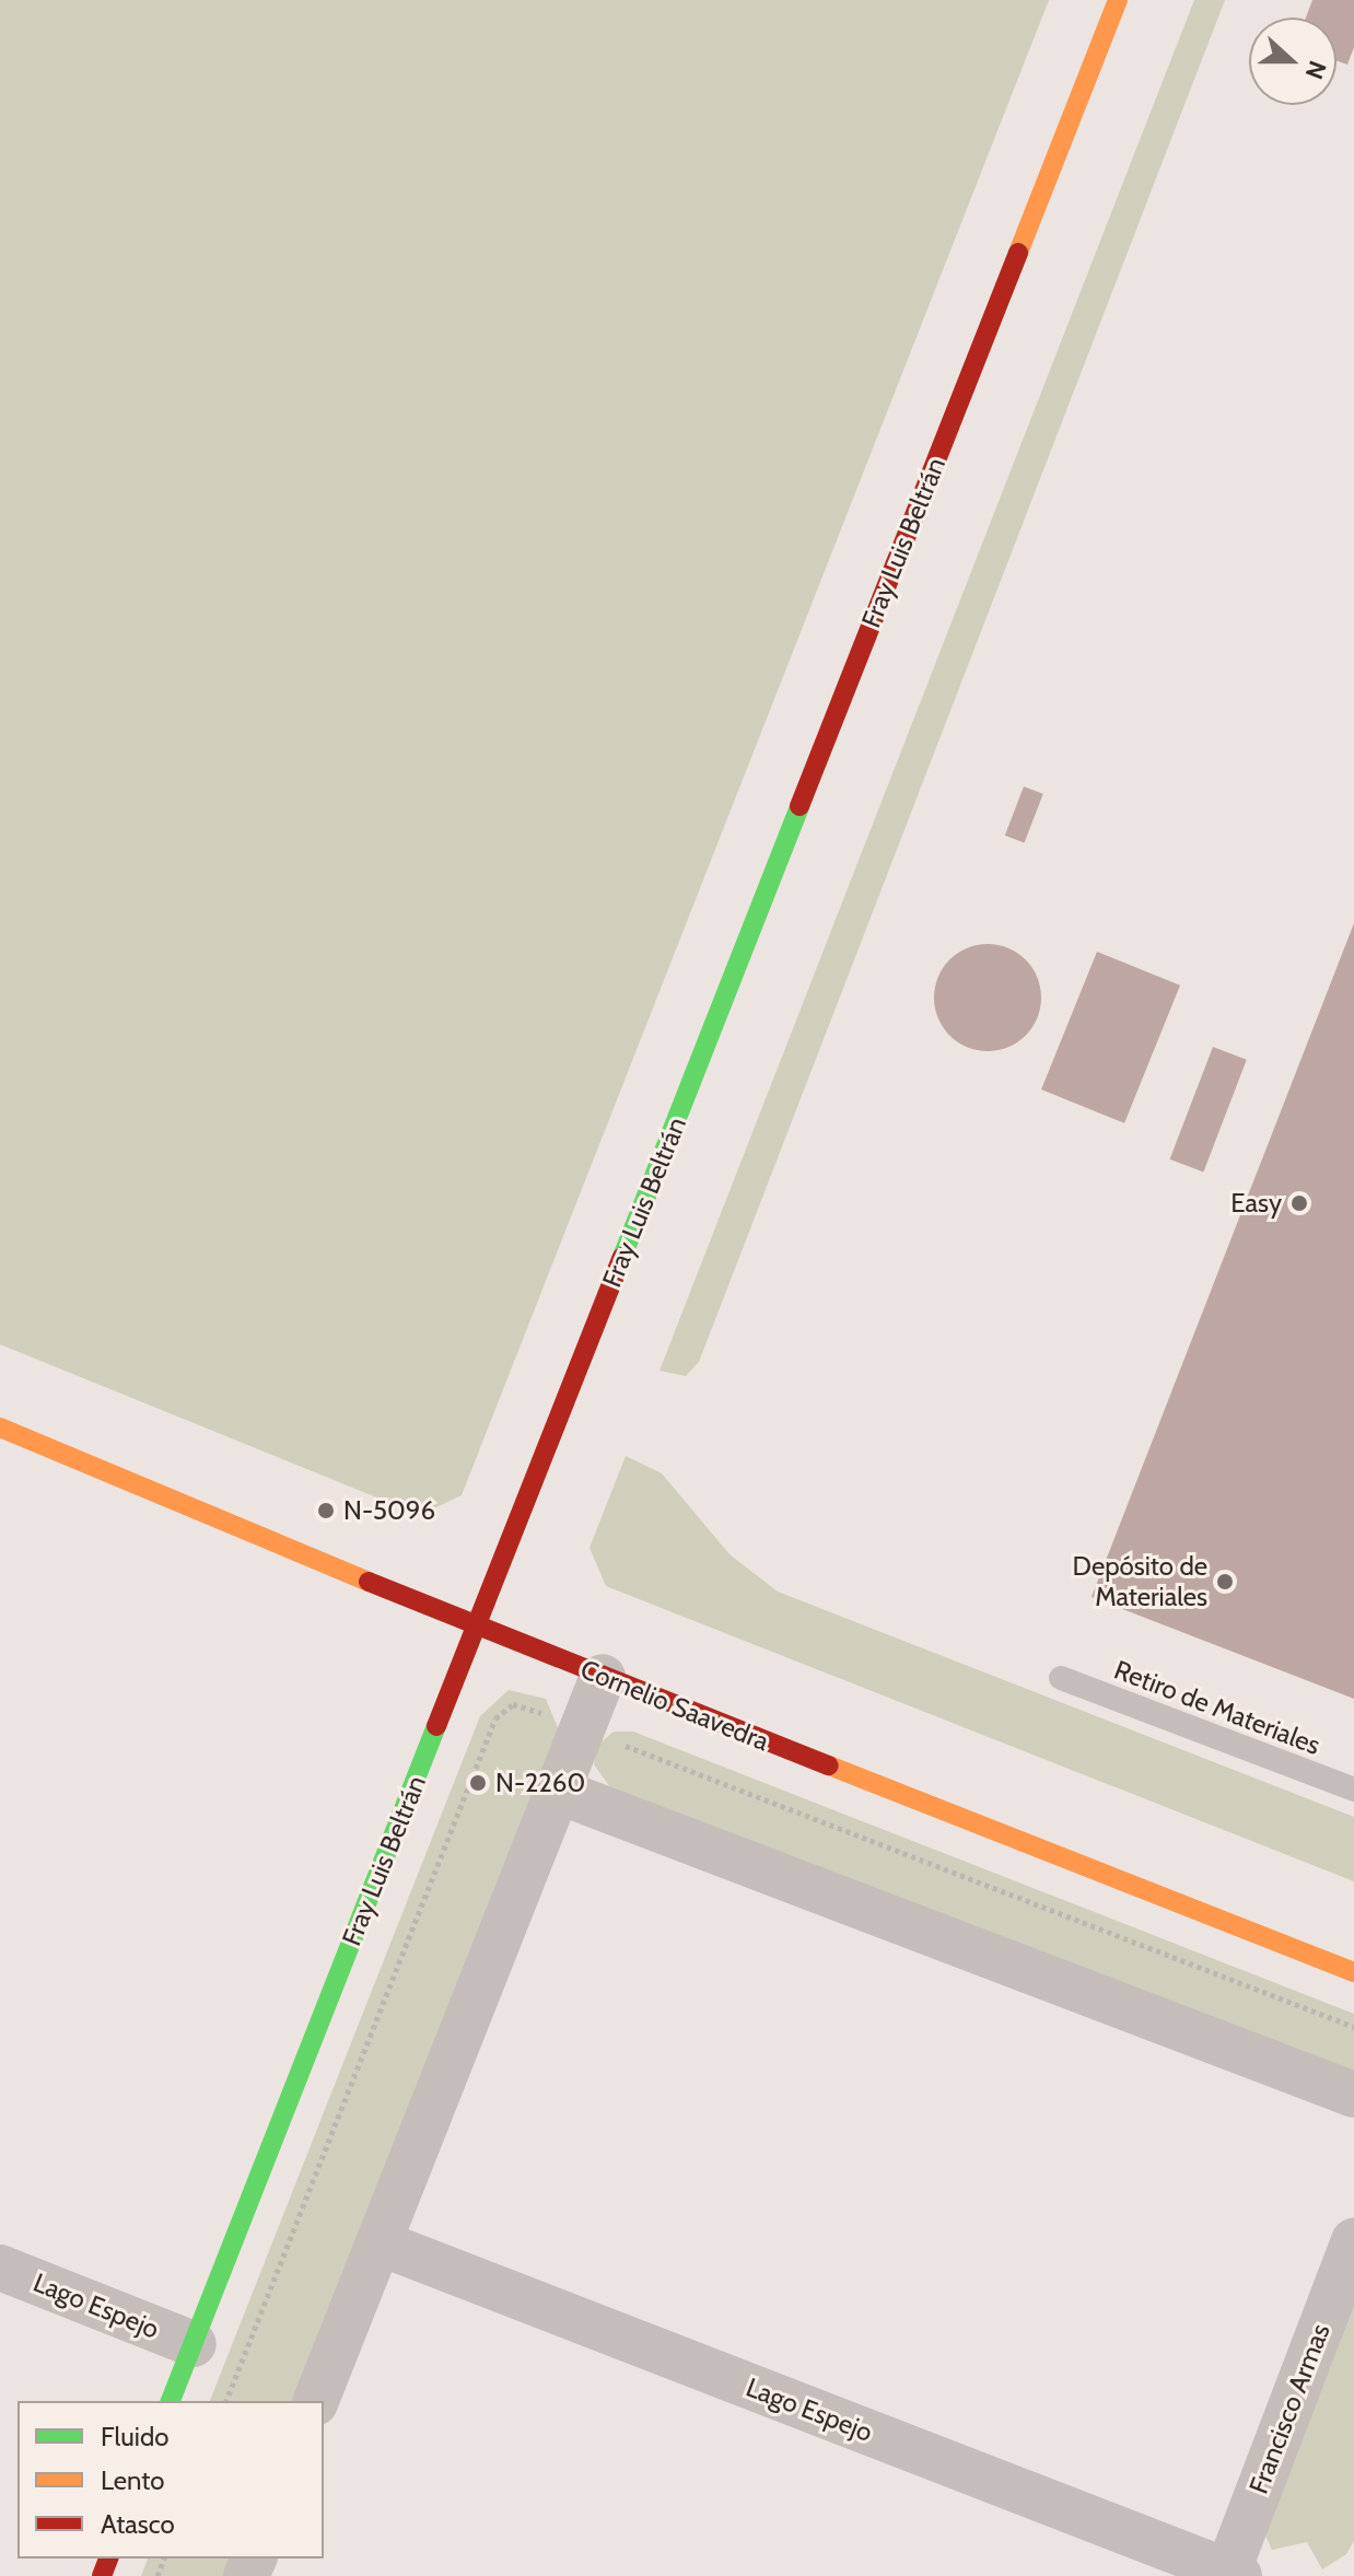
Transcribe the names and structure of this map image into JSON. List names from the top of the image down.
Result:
{
  "streets": {
    "main road": ["Fray Luis Beltrán", "Cornelio Saavedra"],
    "street": ["Lago Espejo", "Francisco Armas"],
    "lane": ["Retiro de Materiales"]
  },
  "crossings": [
    ["Fray Luis Beltrán", "Cornelio Saavedra"],
    ["Fray Luis Beltrán", "Lago Espejo"],
    ["Lago Espejo", "Francisco Armas"]
  ],
  "places": [
    "Easy",
    "N-5096",
    "Depósito de Materiales",
    "N-2260"
  ],
  "legend": ["Fluido", "Lento", "Atasco"],
  "north": "right"
}
